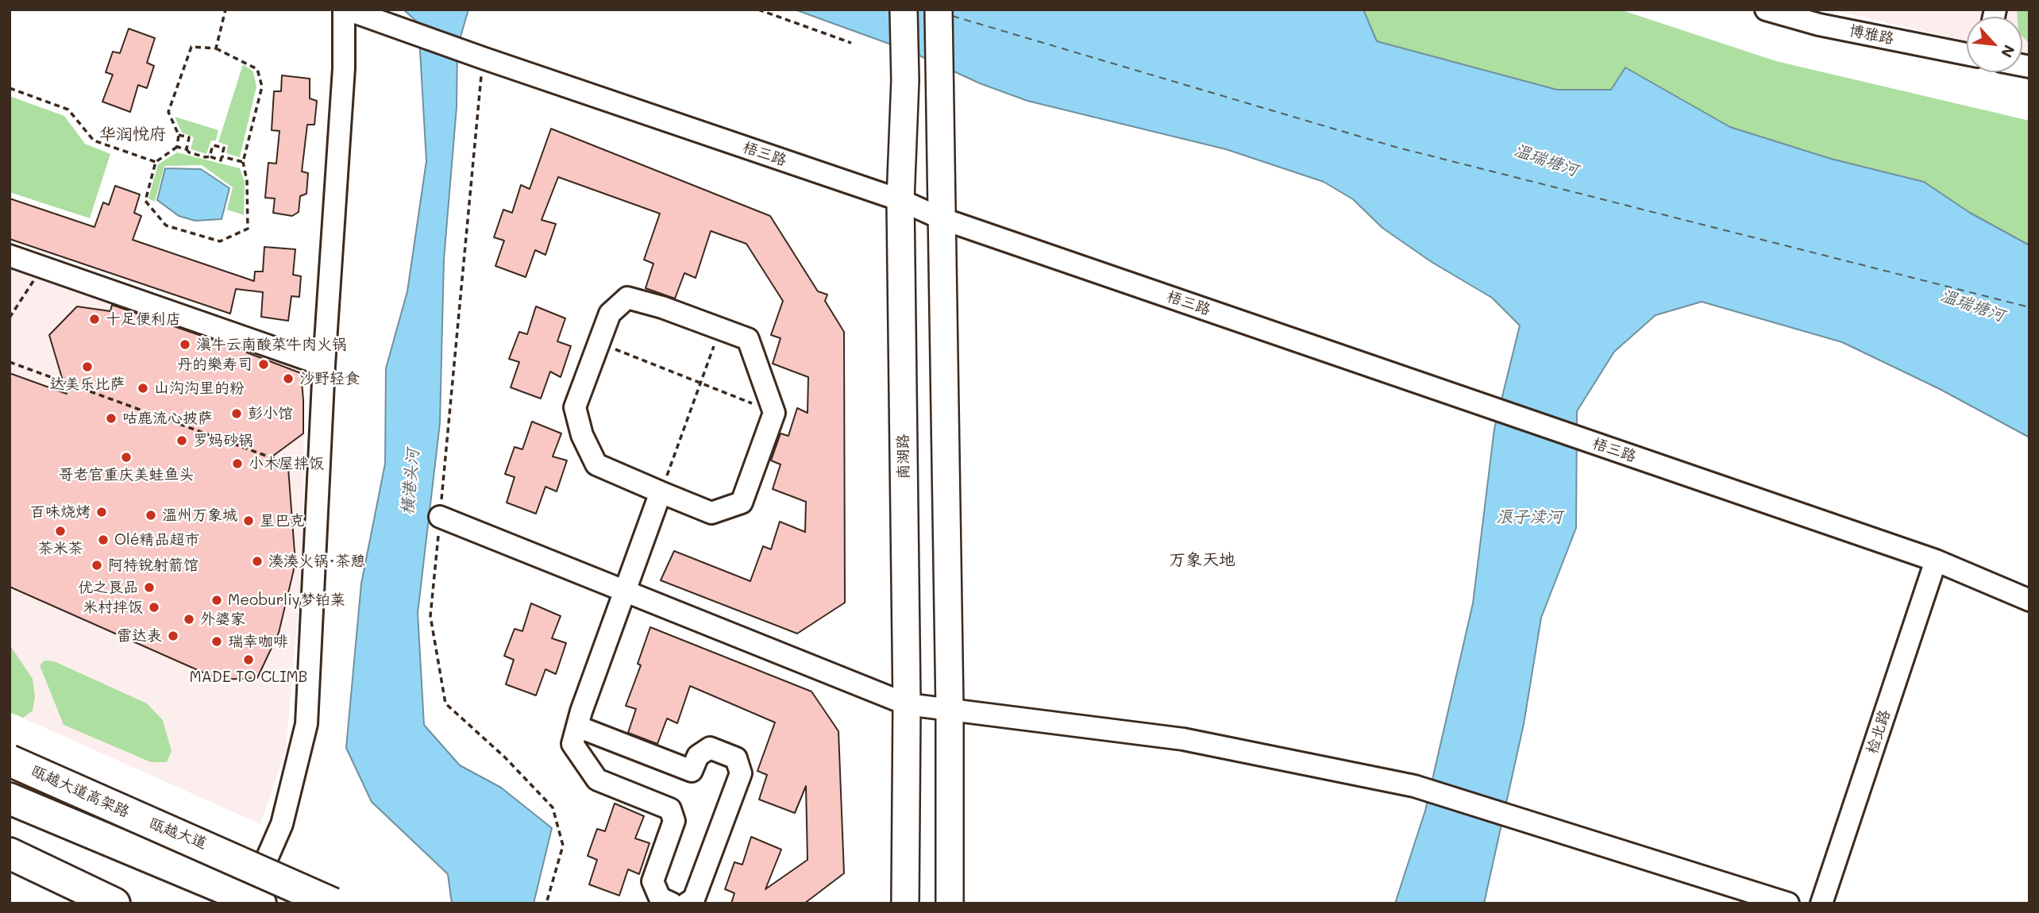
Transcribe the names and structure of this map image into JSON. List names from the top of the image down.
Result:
{
  "streets": {
    "highway": ["瓯越大道高架路", "瓯越大道"],
    "main road": ["南湖路"],
    "street": ["博雅路", "梧三路", "检北路"]
  },
  "crossings": [
    ["梧三路", "南湖路"],
    ["梧三路", "检北路"]
  ],
  "districts": ["华润悦府", "万象天地"],
  "water": ["温瑞塘河", "横港头河", "浪子渎河"],
  "places": [
    "十足便利店",
    "滇牛云南酸菜牛肉火锅",
    "丹的樂寿司",
    "达美乐比萨",
    "沙野轻食",
    "山沟沟里的粉",
    "彭小馆",
    "咕鹿流心披萨",
    "罗妈砂锅",
    "哥老官重庆美蛙鱼头",
    "小木屋拌饭",
    "百味烧烤",
    "温州万象城",
    "星巴克",
    "茶米茶",
    "Olé精品超市",
    "湊湊火锅·茶憩",
    "阿特锐射箭馆",
    "优之良品",
    "Meoburliy梦铂莱",
    "米村拌饭",
    "外婆家",
    "雷达表",
    "瑞幸咖啡",
    "MADE TO CLIMB"
  ],
  "north": "bottom right"
}
